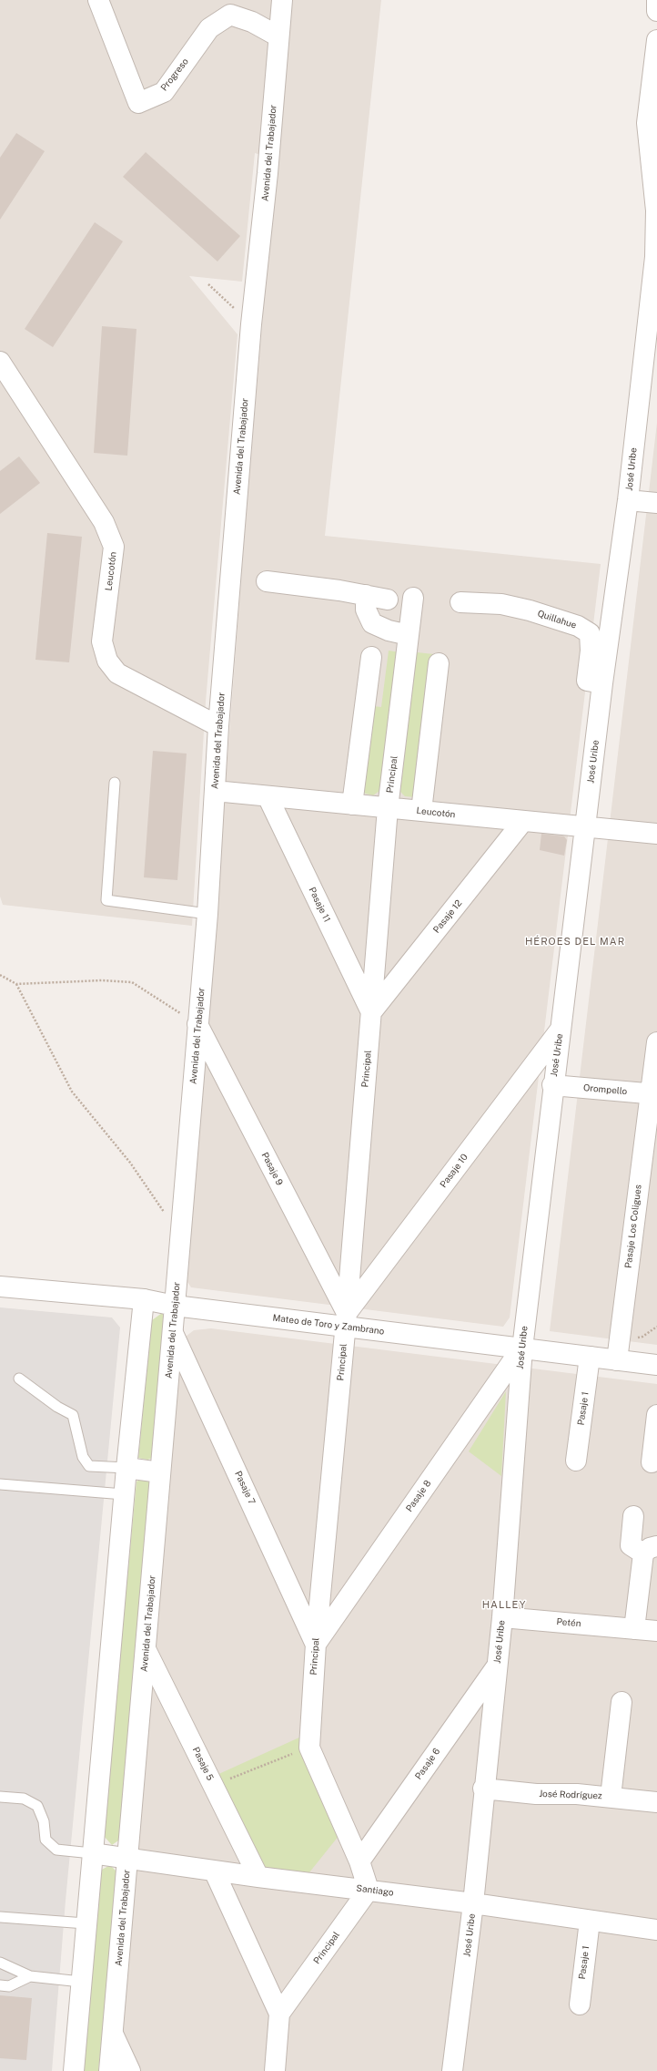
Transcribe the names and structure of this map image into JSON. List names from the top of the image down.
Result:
{
  "streets": {
    "street": [
      "Progreso",
      "Avenida del Trabajador",
      "José Uribe",
      "Leucotón",
      "Quillahue",
      "Principal",
      "Pasaje 11",
      "Pasaje 12",
      "Orompello",
      "Pasaje 9",
      "Pasaje 10",
      "Pasaje Los Coligues",
      "Mateo de Toro y Zambrano",
      "Pasaje 1",
      "Pasaje 7",
      "Pasaje 8",
      "Petén",
      "Pasaje 5",
      "Pasaje 6",
      "José Rodríguez",
      "Santiago"
    ]
  },
  "crossings": [
    ["Progreso", "Avenida del Trabajador"],
    ["Avenida del Trabajador", "Leucotón"],
    ["Avenida del Trabajador", "Pasaje 9"],
    ["Avenida del Trabajador", "Mateo de Toro y Zambrano"],
    ["Avenida del Trabajador", "Pasaje 7"],
    ["Avenida del Trabajador", "Pasaje 5"],
    ["Avenida del Trabajador", "Santiago"],
    ["José Uribe", "Leucotón"],
    ["José Uribe", "Quillahue"],
    ["José Uribe", "Orompello"],
    ["José Uribe", "Pasaje 10"],
    ["José Uribe", "Mateo de Toro y Zambrano"],
    ["José Uribe", "Pasaje 8"],
    ["José Uribe", "Petén"],
    ["José Uribe", "Pasaje 6"],
    ["José Uribe", "José Rodríguez"],
    ["José Uribe", "Santiago"],
    ["Leucotón", "Principal"],
    ["Leucotón", "Pasaje 11"],
    ["Leucotón", "Pasaje 12"],
    ["Principal", "Pasaje 11"],
    ["Principal", "Pasaje 12"],
    ["Principal", "Pasaje 9"],
    ["Principal", "Pasaje 10"],
    ["Principal", "Mateo de Toro y Zambrano"],
    ["Principal", "Pasaje 7"],
    ["Principal", "Pasaje 8"],
    ["Principal", "Pasaje 6"],
    ["Principal", "Santiago"],
    ["Pasaje 11", "Pasaje 12"],
    ["Orompello", "Pasaje Los Coligues"],
    ["Pasaje 9", "Pasaje 10"],
    ["Pasaje 9", "Mateo de Toro y Zambrano"],
    ["Pasaje 10", "Mateo de Toro y Zambrano"],
    ["Pasaje Los Coligues", "Mateo de Toro y Zambrano"],
    ["Mateo de Toro y Zambrano", "Pasaje 1"],
    ["Mateo de Toro y Zambrano", "Pasaje 8"],
    ["Pasaje 1", "Santiago"],
    ["Pasaje 7", "Pasaje 8"],
    ["Pasaje 5", "Santiago"]
  ],
  "districts": ["HÉROES DEL MAR", "HALLEY"]
}
